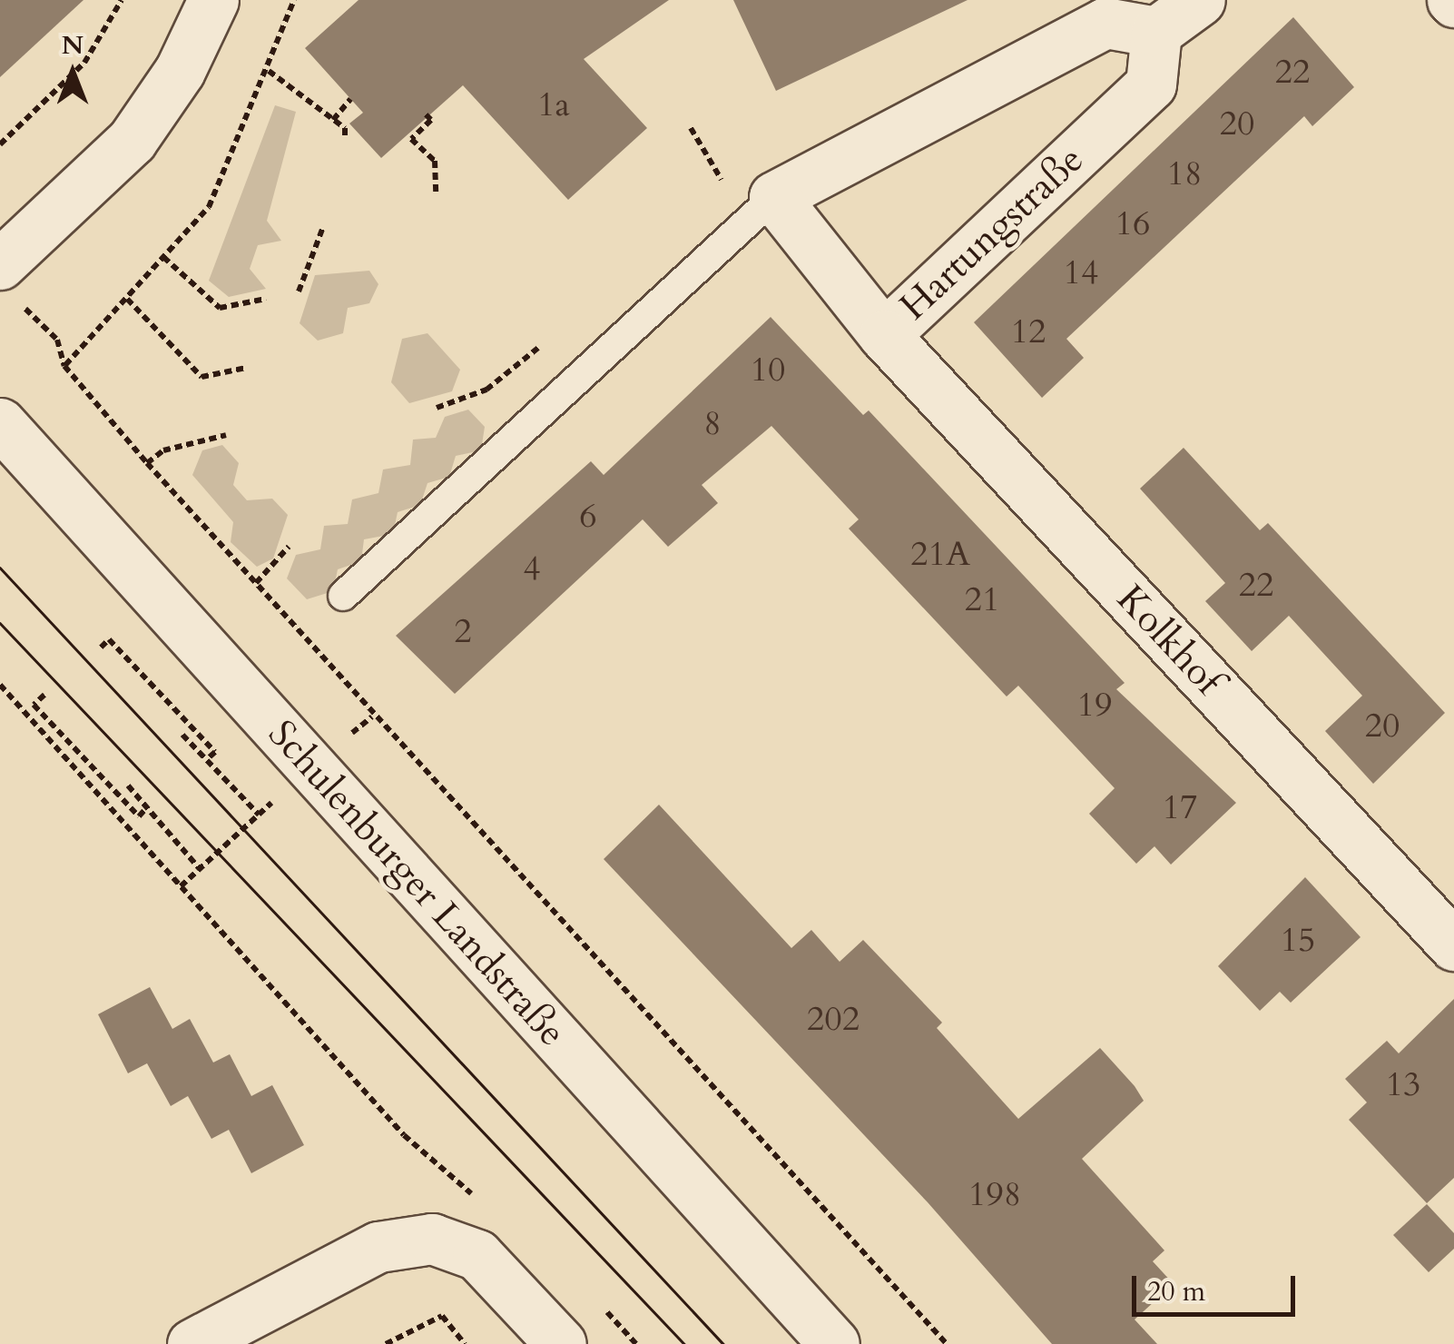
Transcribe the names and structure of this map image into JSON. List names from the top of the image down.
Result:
{
  "streets": {
    "street": ["Hartungstraße", "Kolkhof", "Schulenburger Landstraße"]
  },
  "crossings": [
    ["Hartungstraße", "Kolkhof"]
  ],
  "house_numbers": [
    "22",
    "1a",
    "20",
    "18",
    "16",
    "14",
    "12",
    "10",
    "8",
    "6",
    "21A",
    "4",
    "22",
    "21",
    "2",
    "19",
    "20",
    "17",
    "15",
    "202",
    "13",
    "198"
  ],
  "scale_bar": "20 m",
  "north": "top"
}
